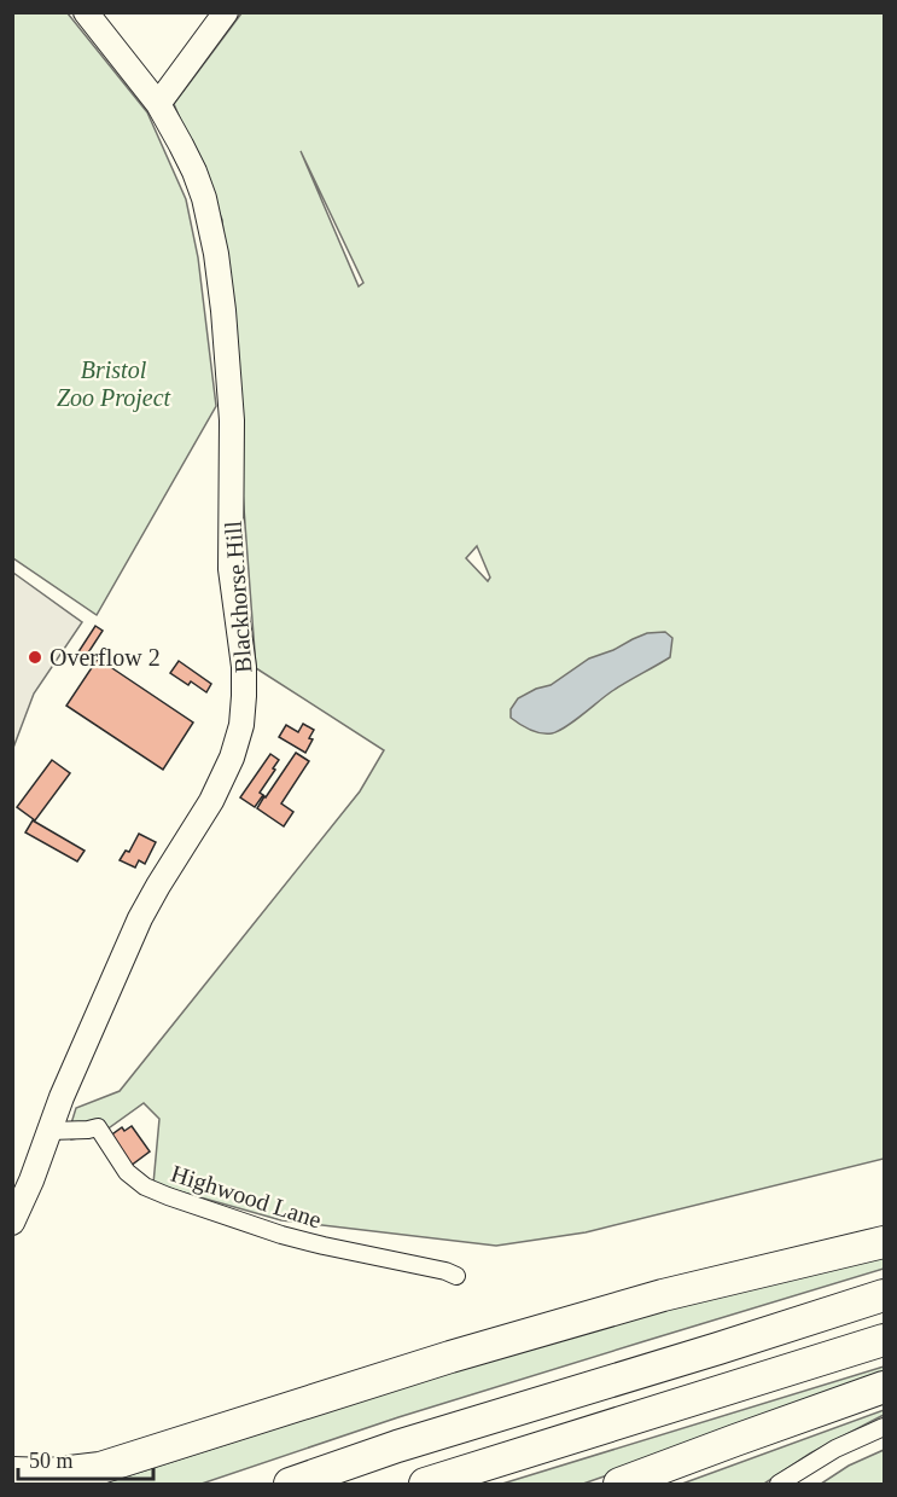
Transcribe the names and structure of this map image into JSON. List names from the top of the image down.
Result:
{
  "streets": {
    "main road": ["Blackhorse Hill"],
    "street": ["Highwood Lane"]
  },
  "crossings": [
    ["Blackhorse Hill", "Highwood Lane"]
  ],
  "parks": ["Bristol Zoo Project"],
  "places": ["Overflow 2"],
  "scale_bar": "50 m"
}
